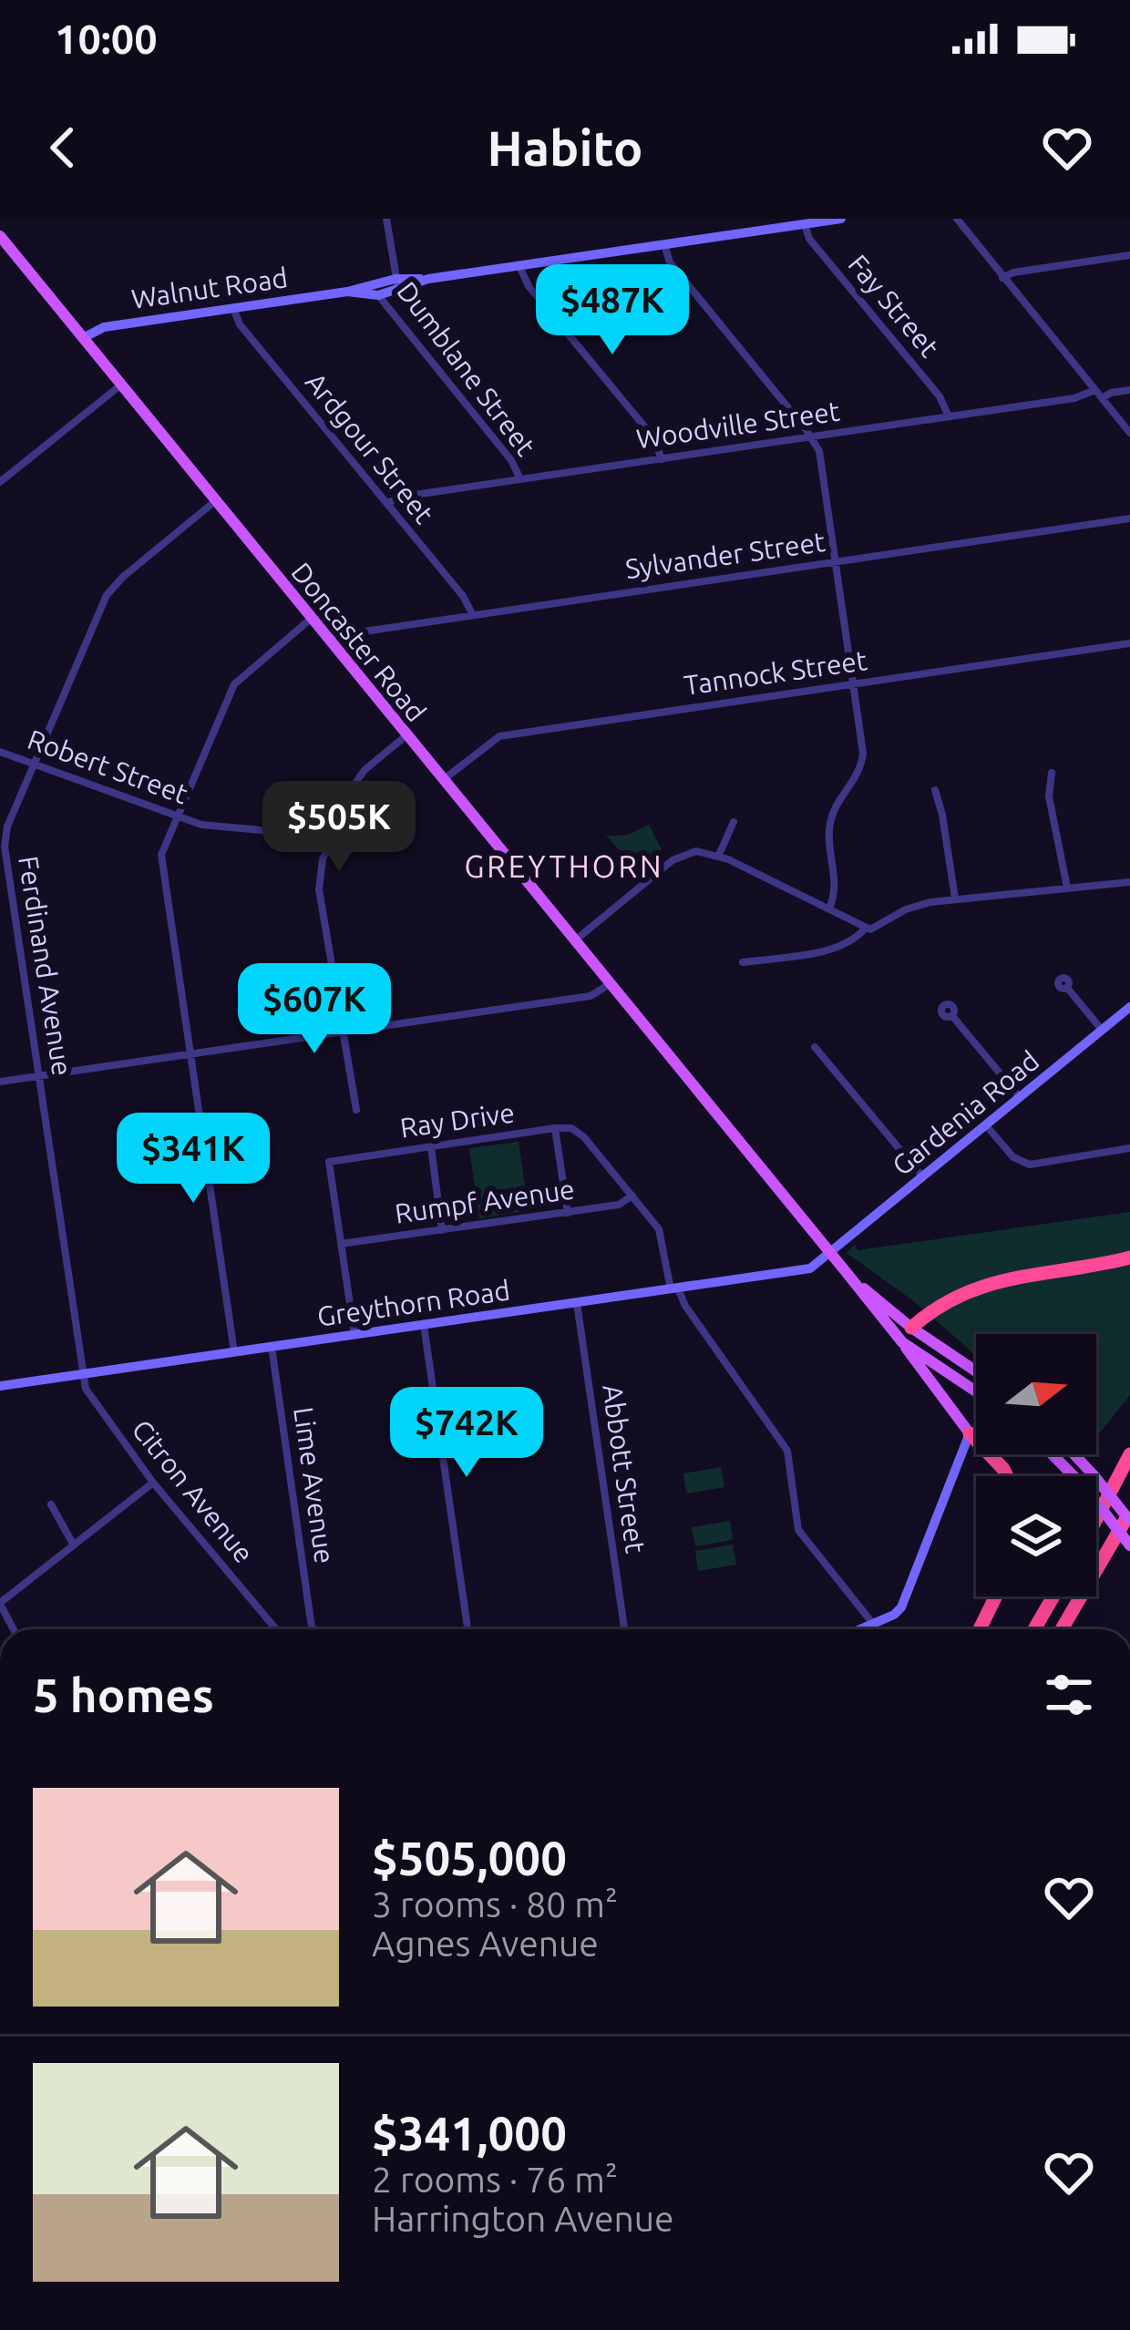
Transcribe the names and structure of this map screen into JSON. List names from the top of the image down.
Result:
{
  "streets": {
    "main road": ["Doncaster Road"],
    "street": [
      "Walnut Road",
      "Fay Street",
      "Dumblane Street",
      "Woodville Street",
      "Ardgour Street",
      "Sylvander Street",
      "Tannock Street",
      "Robert Street",
      "Ferdinand Avenue",
      "Gardenia Road",
      "Ray Drive",
      "Rumpf Avenue",
      "Greythorn Road",
      "Abbott Street",
      "Lime Avenue",
      "Citron Avenue"
    ]
  },
  "crossings": [
    ["Walnut Road", "Fay Street"],
    ["Walnut Road", "Dumblane Street"],
    ["Walnut Road", "Ardgour Street"],
    ["Walnut Road", "Doncaster Road"],
    ["Fay Street", "Woodville Street"],
    ["Dumblane Street", "Woodville Street"],
    ["Woodville Street", "Ardgour Street"],
    ["Ardgour Street", "Sylvander Street"],
    ["Sylvander Street", "Doncaster Road"],
    ["Doncaster Road", "Tannock Street"],
    ["Doncaster Road", "Ferdinand Avenue"],
    ["Doncaster Road", "Gardenia Road"],
    ["Doncaster Road", "Greythorn Road"],
    ["Robert Street", "Ferdinand Avenue"],
    ["Ferdinand Avenue", "Greythorn Road"],
    ["Ferdinand Avenue", "Citron Avenue"],
    ["Gardenia Road", "Greythorn Road"],
    ["Ray Drive", "Rumpf Avenue"],
    ["Ray Drive", "Greythorn Road"],
    ["Greythorn Road", "Abbott Street"],
    ["Greythorn Road", "Lime Avenue"],
    ["Greythorn Road", "Citron Avenue"]
  ],
  "districts": ["GREYTHORN"],
  "north": "right",
  "page": {
    "status": "10:00",
    "header": "Habito",
    "price": [
      "$487K",
      "$505K",
      "$607K",
      "$341K",
      "$742K"
    ],
    "heading": "5 homes",
    "list": [
      {
        "name": "$505,000",
        "note": "3 rooms · 80 m² · Agnes Avenue"
      },
      {
        "name": "$341,000",
        "note": "2 rooms · 76 m² · Harrington Avenue"
      }
    ]
  }
}
